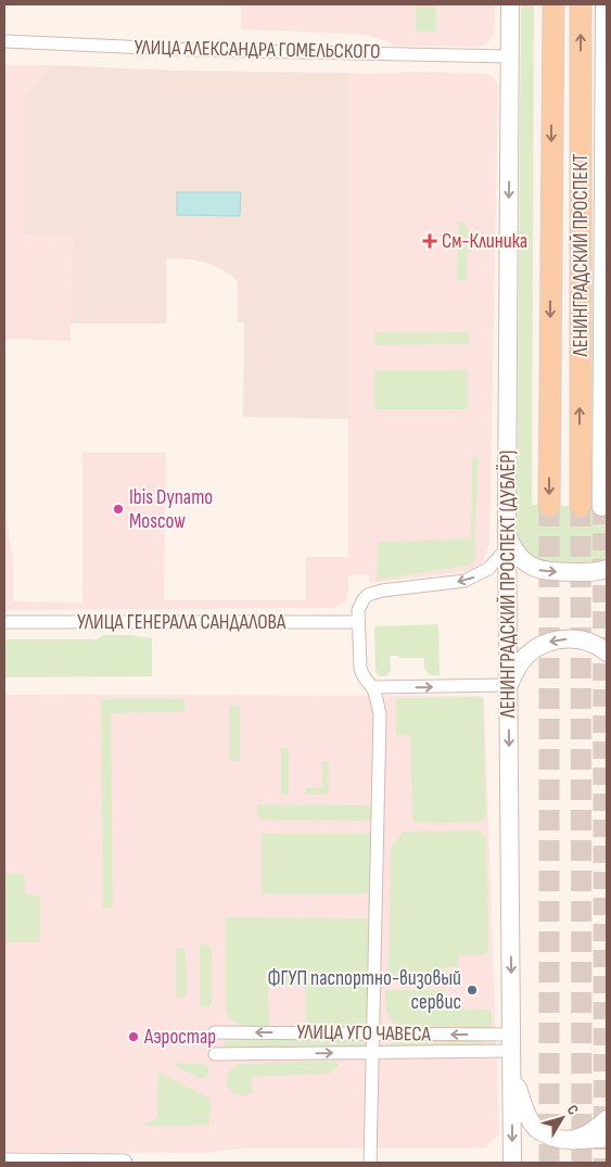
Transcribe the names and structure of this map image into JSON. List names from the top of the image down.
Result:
{
  "streets": {
    "main road": ["ЛЕНИНГРАДСКИЙ ПРОСПЕКТ", "ЛЕНИНГРАДСКИЙ ПРОСПЕКТ (ДУБЛЁР)"],
    "street": ["УЛИЦА АЛЕКСАНДРА ГОМЕЛЬСКОГО", "УЛИЦА ГЕНЕРАЛА САНДАЛОВА", "УЛИЦА УГО ЧАВЕСА"]
  },
  "crossings": [
    ["УЛИЦА АЛЕКСАНДРА ГОМЕЛЬСКОГО", "ЛЕНИНГРАДСКИЙ ПРОСПЕКТ (ДУБЛЁР)"],
    ["ЛЕНИНГРАДСКИЙ ПРОСПЕКТ (ДУБЛЁР)", "УЛИЦА УГО ЧАВЕСА"]
  ],
  "places": {
    "health": ["См-Клиника"],
    "other": ["Ibis Dynamo Moscow", "ФГУП паспортно-визовый сервис", "Аэростар"]
  },
  "north": "top right"
}
